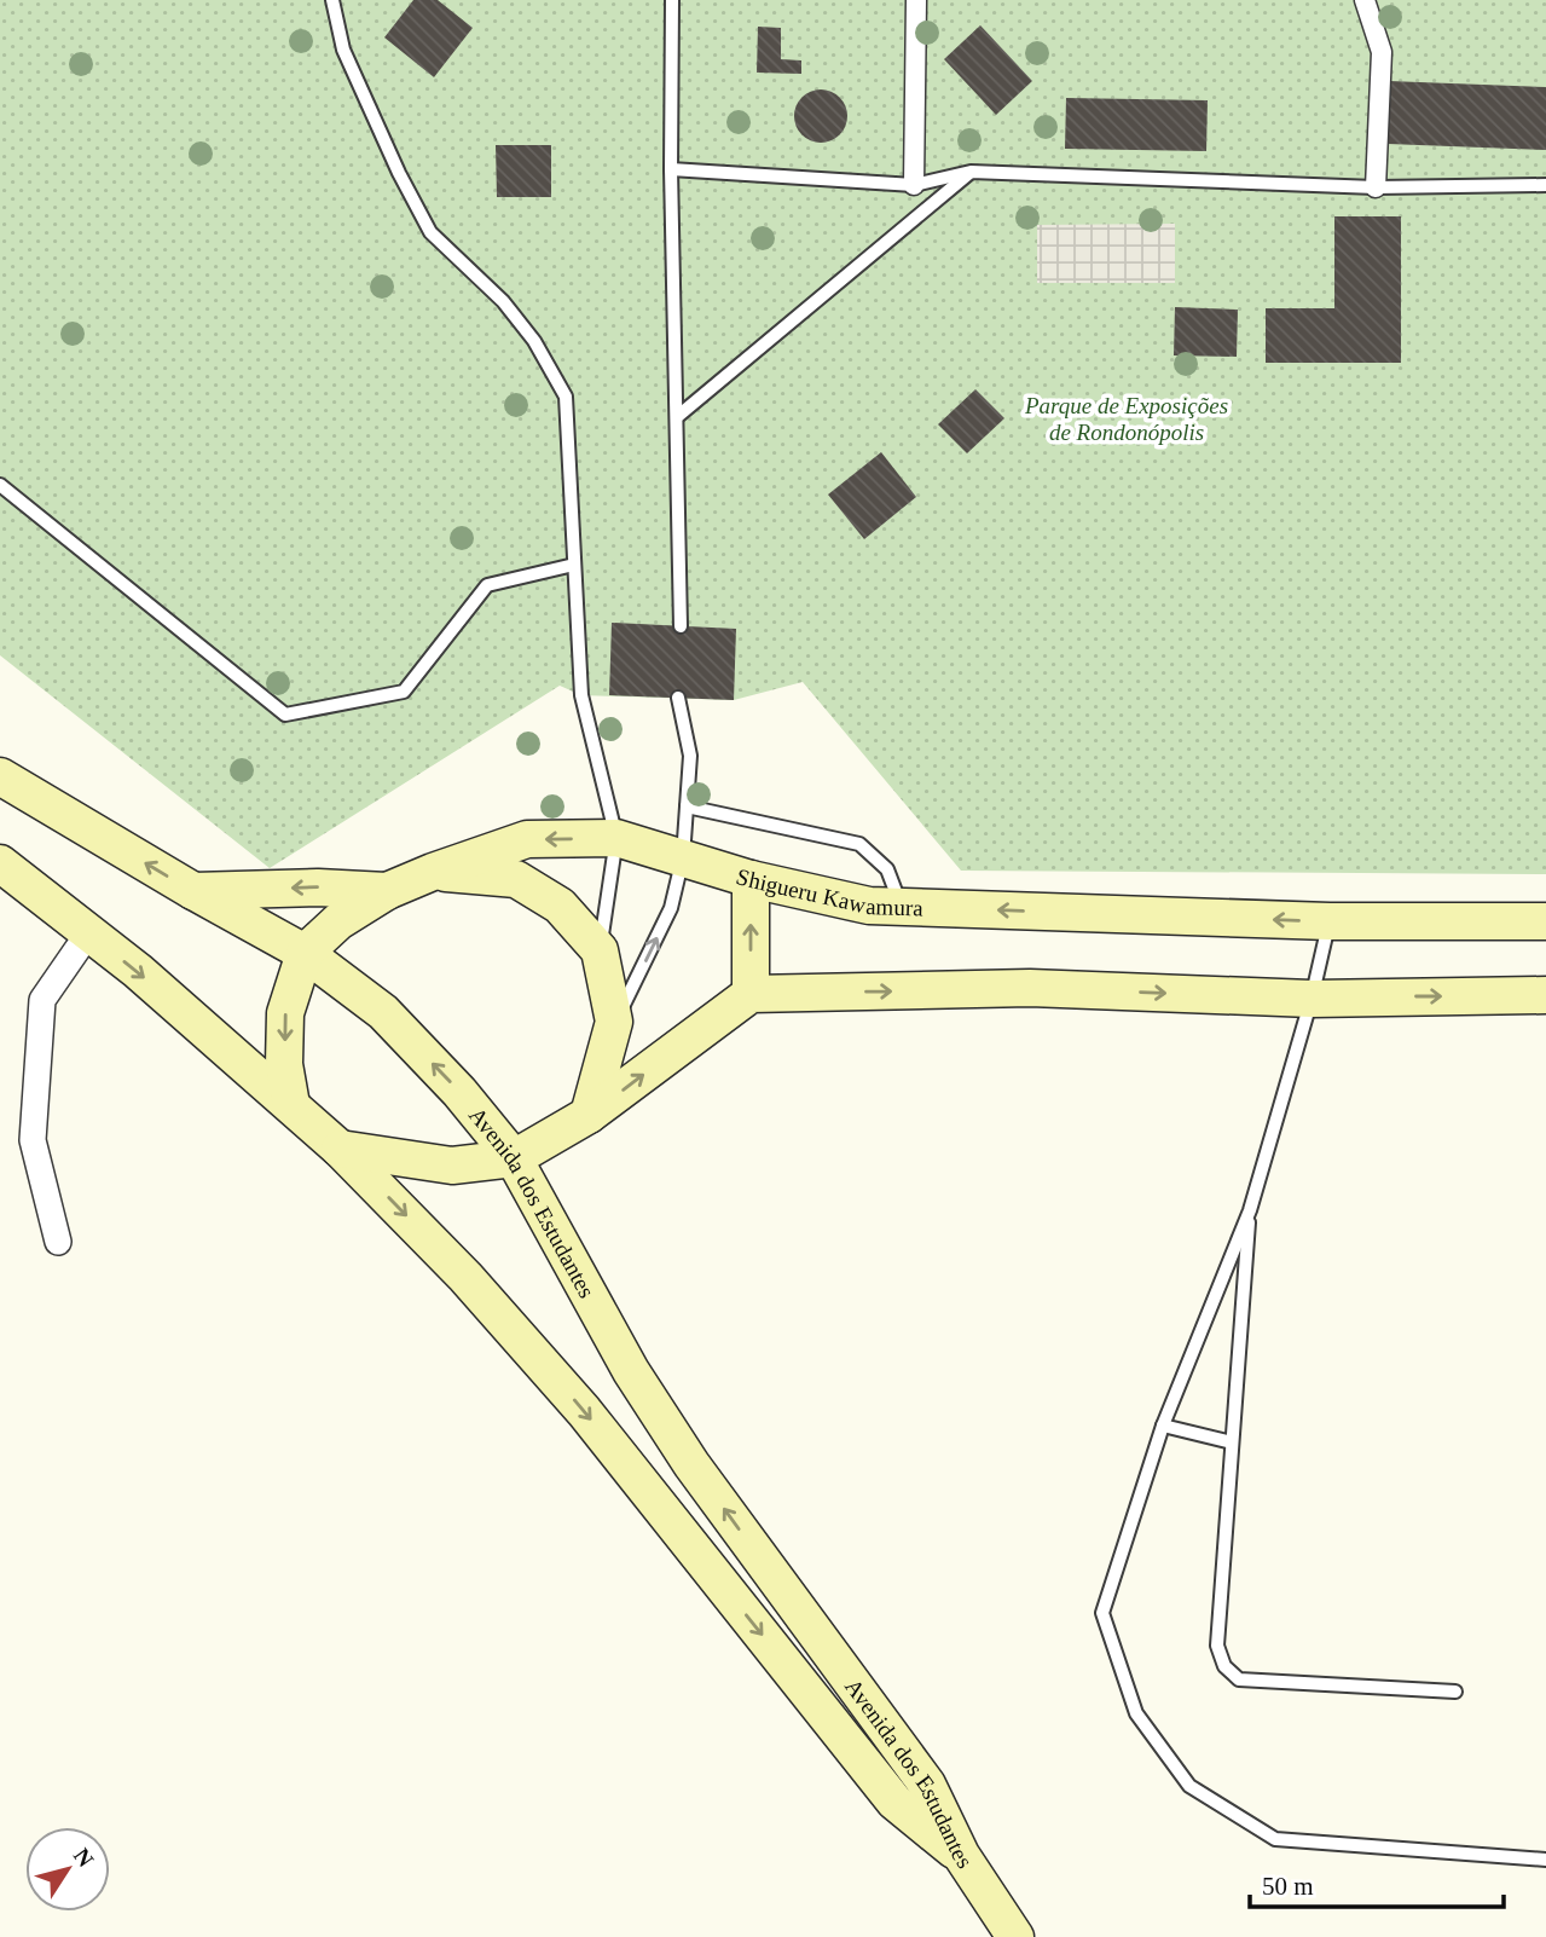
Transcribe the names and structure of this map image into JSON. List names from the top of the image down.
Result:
{
  "streets": {
    "main road": ["Shigueru Kawamura", "Avenida dos Estudantes"]
  },
  "crossings": [
    ["Shigueru Kawamura", "Avenida dos Estudantes"]
  ],
  "parks": ["Parque de Exposições de Rondonópolis"],
  "scale_bar": "50 m",
  "north": "top right"
}
